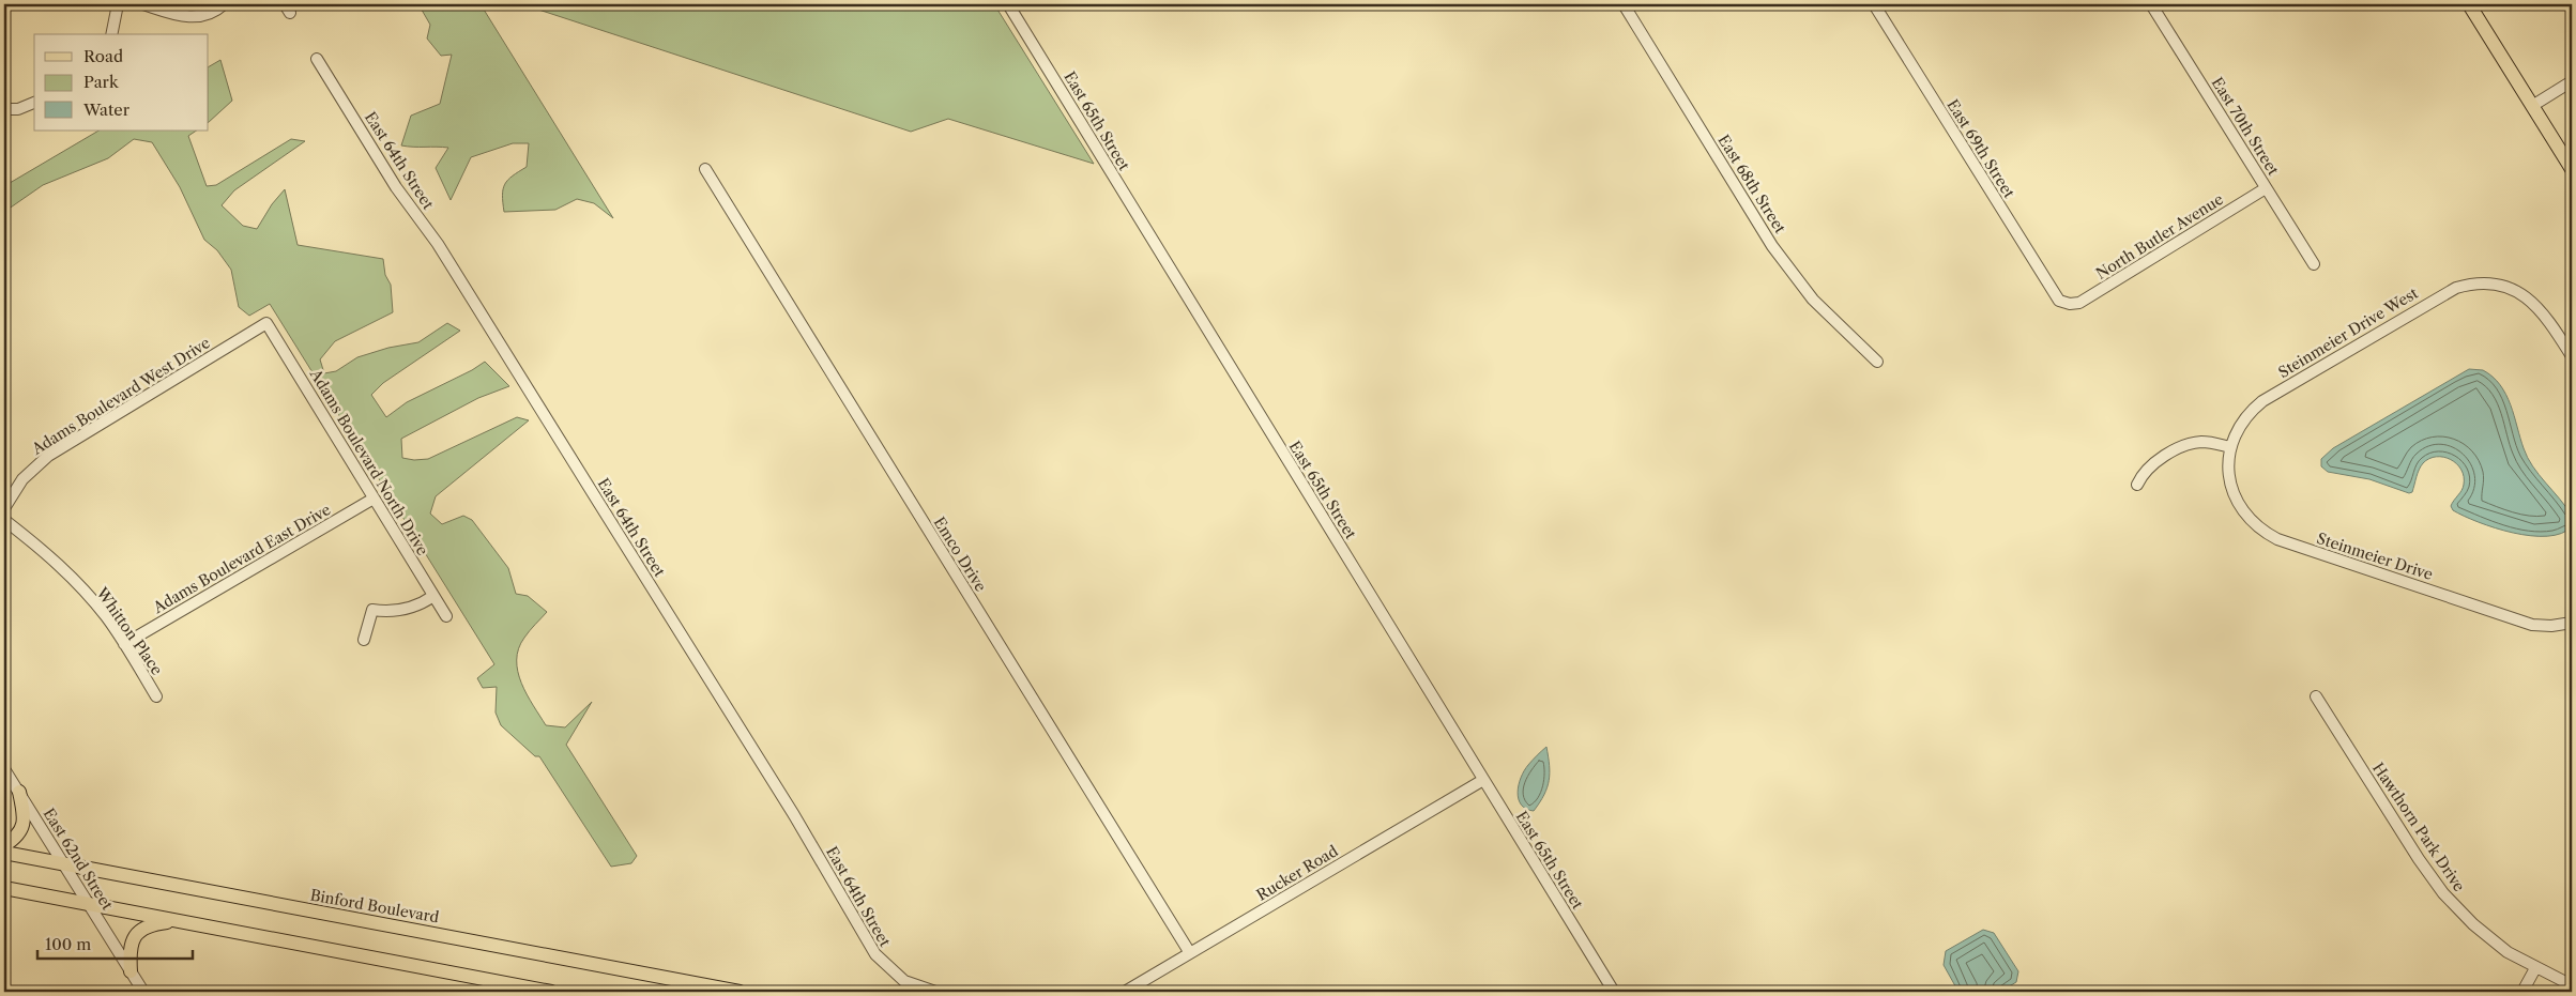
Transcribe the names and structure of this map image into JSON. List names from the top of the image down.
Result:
{
  "streets": {
    "main road": ["Binford Boulevard"],
    "street": [
      "East 65th Street",
      "East 70th Street",
      "East 69th Street",
      "East 64th Street",
      "East 68th Street",
      "North Butler Avenue",
      "Steinmeier Drive West",
      "Adams Boulevard West Drive",
      "Adams Boulevard North Drive",
      "Emco Drive",
      "Steinmeier Drive",
      "Adams Boulevard East Drive",
      "Whitton Place",
      "Hawthorn Park Drive",
      "East 62nd Street",
      "Rucker Road"
    ]
  },
  "crossings": [
    ["East 65th Street", "Rucker Road"],
    ["East 70th Street", "North Butler Avenue"],
    ["East 69th Street", "North Butler Avenue"],
    ["Steinmeier Drive West", "Steinmeier Drive"],
    ["Adams Boulevard West Drive", "Adams Boulevard North Drive"],
    ["Adams Boulevard North Drive", "Adams Boulevard East Drive"],
    ["Emco Drive", "Rucker Road"],
    ["Adams Boulevard East Drive", "Whitton Place"],
    ["East 62nd Street", "Binford Boulevard"]
  ],
  "legend": ["Road", "Park", "Water"],
  "scale_bar": "100 m"
}
